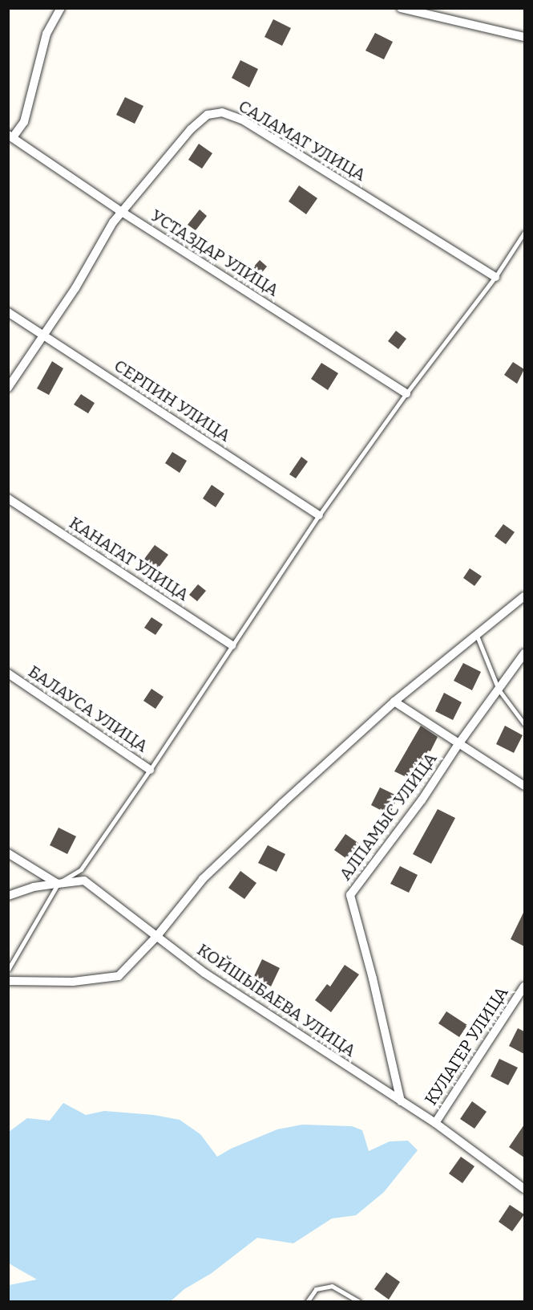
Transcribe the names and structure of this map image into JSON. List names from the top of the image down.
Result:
{
  "streets": {
    "street": [
      "САЛАМАТ УЛИЦА",
      "УСТАЗДАР УЛИЦА",
      "СЕРПИН УЛИЦА",
      "КАНАГАТ УЛИЦА",
      "БАЛАУСА УЛИЦА",
      "АЛПАМЫС УЛИЦА",
      "КОЙШЫБАЕВА УЛИЦА",
      "КУЛАГЕР УЛИЦА"
    ]
  },
  "crossings": [
    ["САЛАМАТ УЛИЦА", "УСТАЗДАР УЛИЦА"],
    ["САЛАМАТ УЛИЦА", "СЕРПИН УЛИЦА"],
    ["АЛПАМЫС УЛИЦА", "КОЙШЫБАЕВА УЛИЦА"],
    ["КОЙШЫБАЕВА УЛИЦА", "КУЛАГЕР УЛИЦА"]
  ]
}
